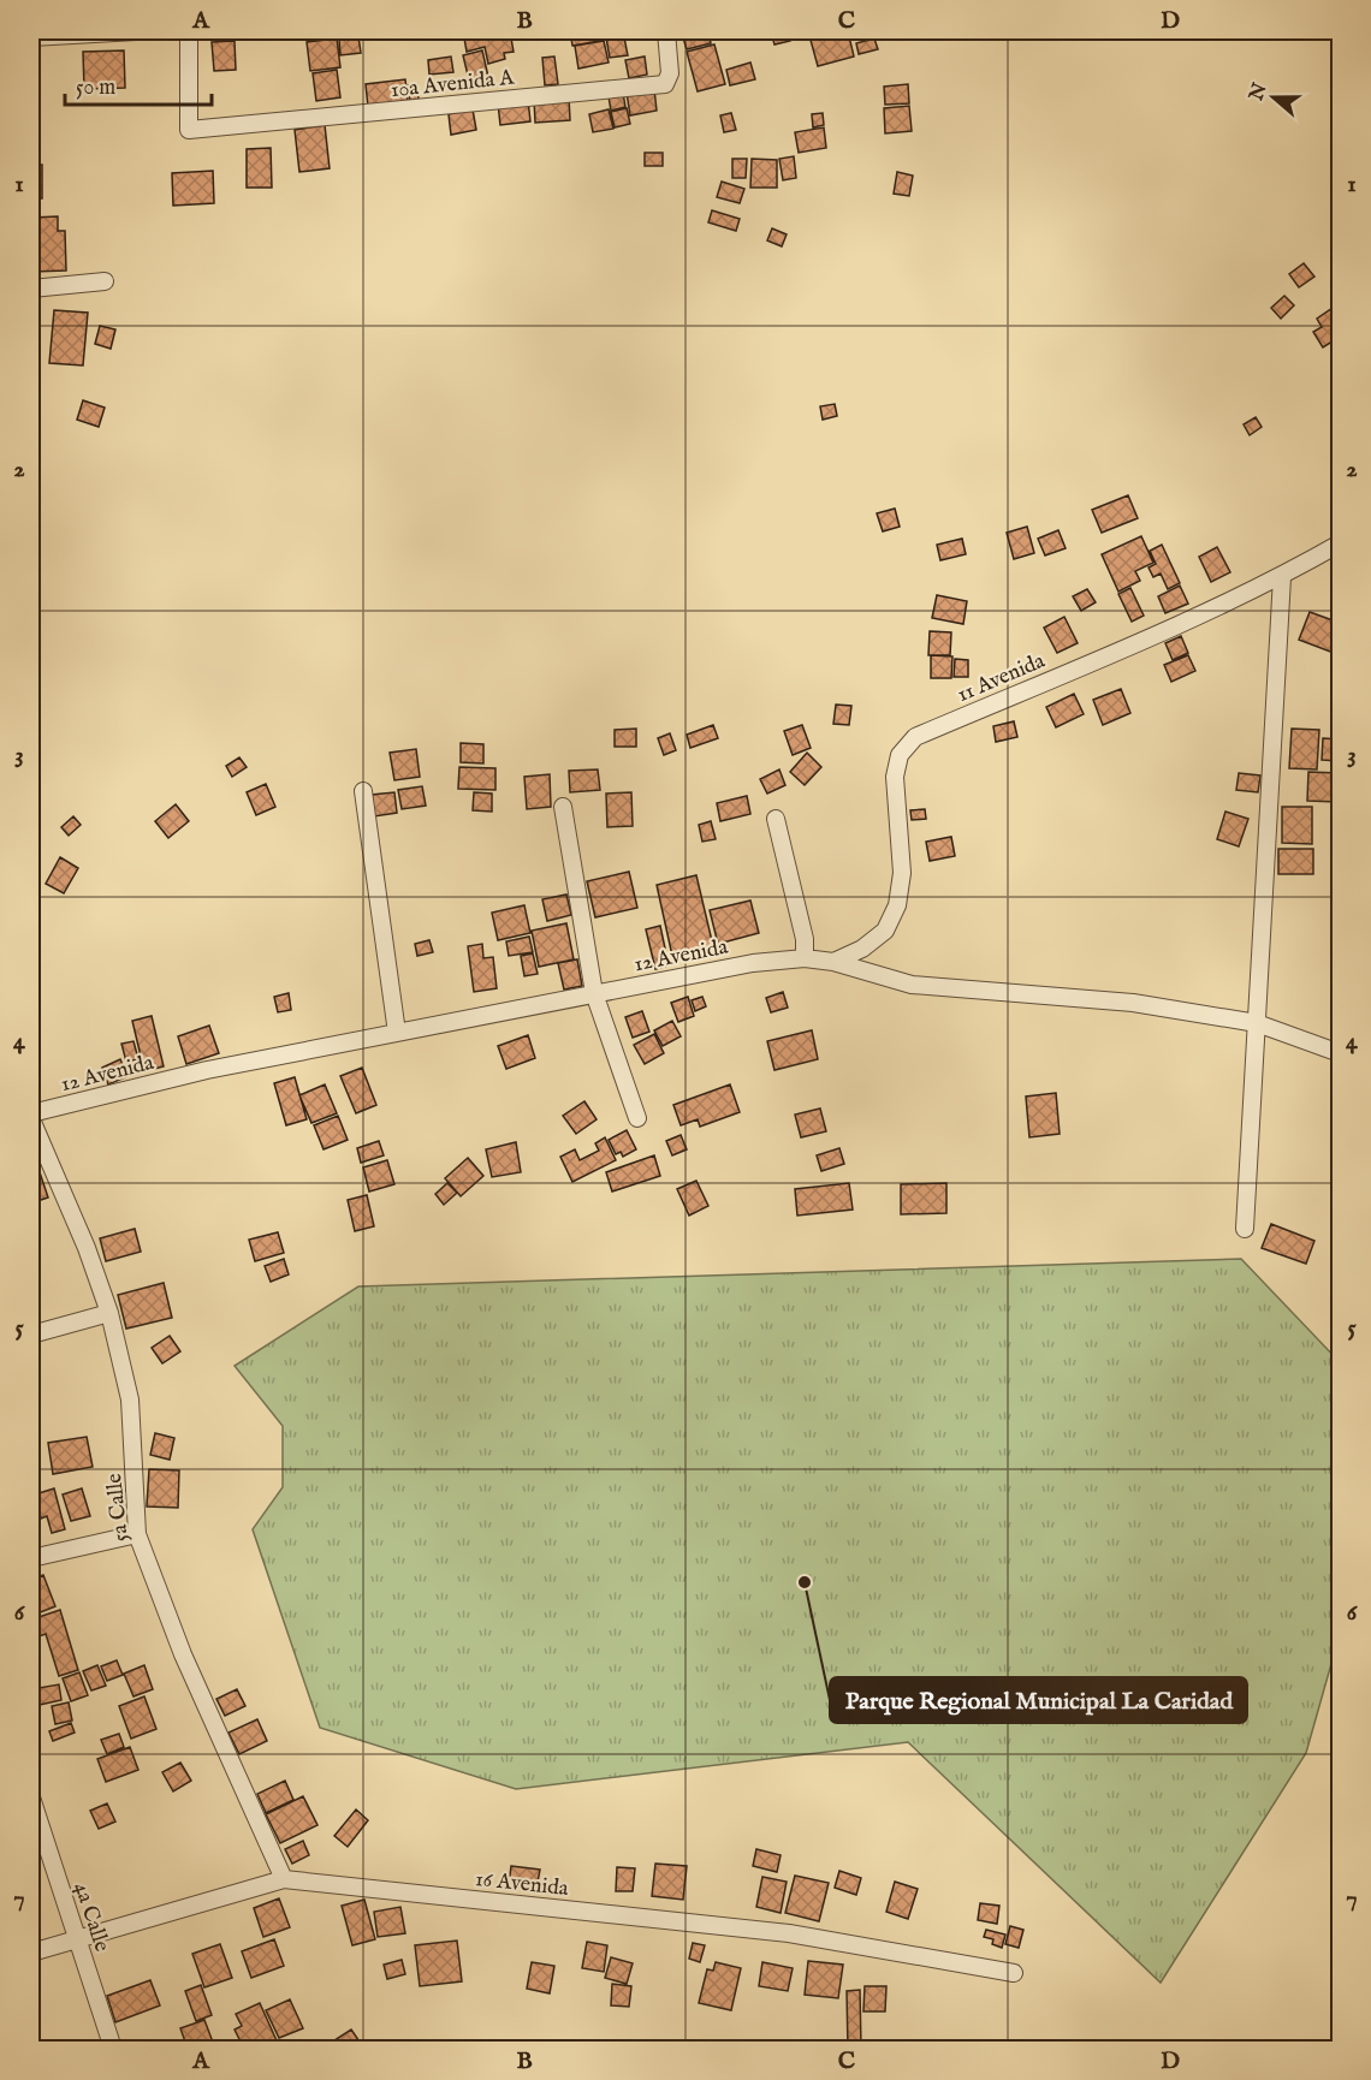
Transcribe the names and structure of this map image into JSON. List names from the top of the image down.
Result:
{
  "streets": {
    "street": [
      "10a Avenida A",
      "11 Avenida",
      "12 Avenida",
      "5a Calle",
      "16 Avenida",
      "4a Calle"
    ]
  },
  "crossings": [
    ["11 Avenida", "12 Avenida"],
    ["12 Avenida", "5a Calle"],
    ["5a Calle", "16 Avenida"],
    ["16 Avenida", "4a Calle"]
  ],
  "places": ["Parque Regional Municipal La Caridad"],
  "scale_bar": "50 m",
  "north": "left",
  "grid": {
    "columns": [
      "A",
      "B",
      "C",
      "D"
    ],
    "rows": [
      "1",
      "2",
      "3",
      "4",
      "5",
      "6",
      "7"
    ]
  }
}
